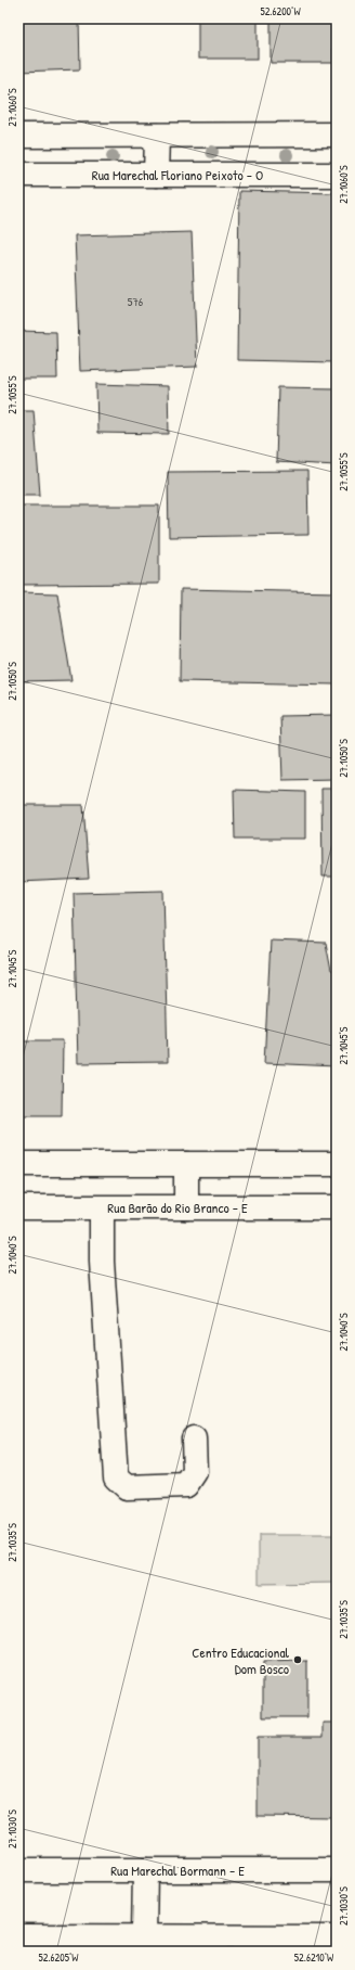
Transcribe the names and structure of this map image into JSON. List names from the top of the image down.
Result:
{
  "streets": {
    "street": ["Rua Marechal Floriano Peixoto - O", "Rua Barão do Rio Branco - E", "Rua Marechal Bormann - E"]
  },
  "places": ["Centro Educacional Dom Bosco"],
  "house_numbers": ["576"],
  "coordinates": [
    "52.6200°W",
    "27.1060°S",
    "27.1055°S",
    "27.1050°S",
    "27.1045°S",
    "27.1040°S",
    "27.1035°S",
    "27.1030°S",
    "52.6205°W",
    "52.6210°W"
  ]
}
